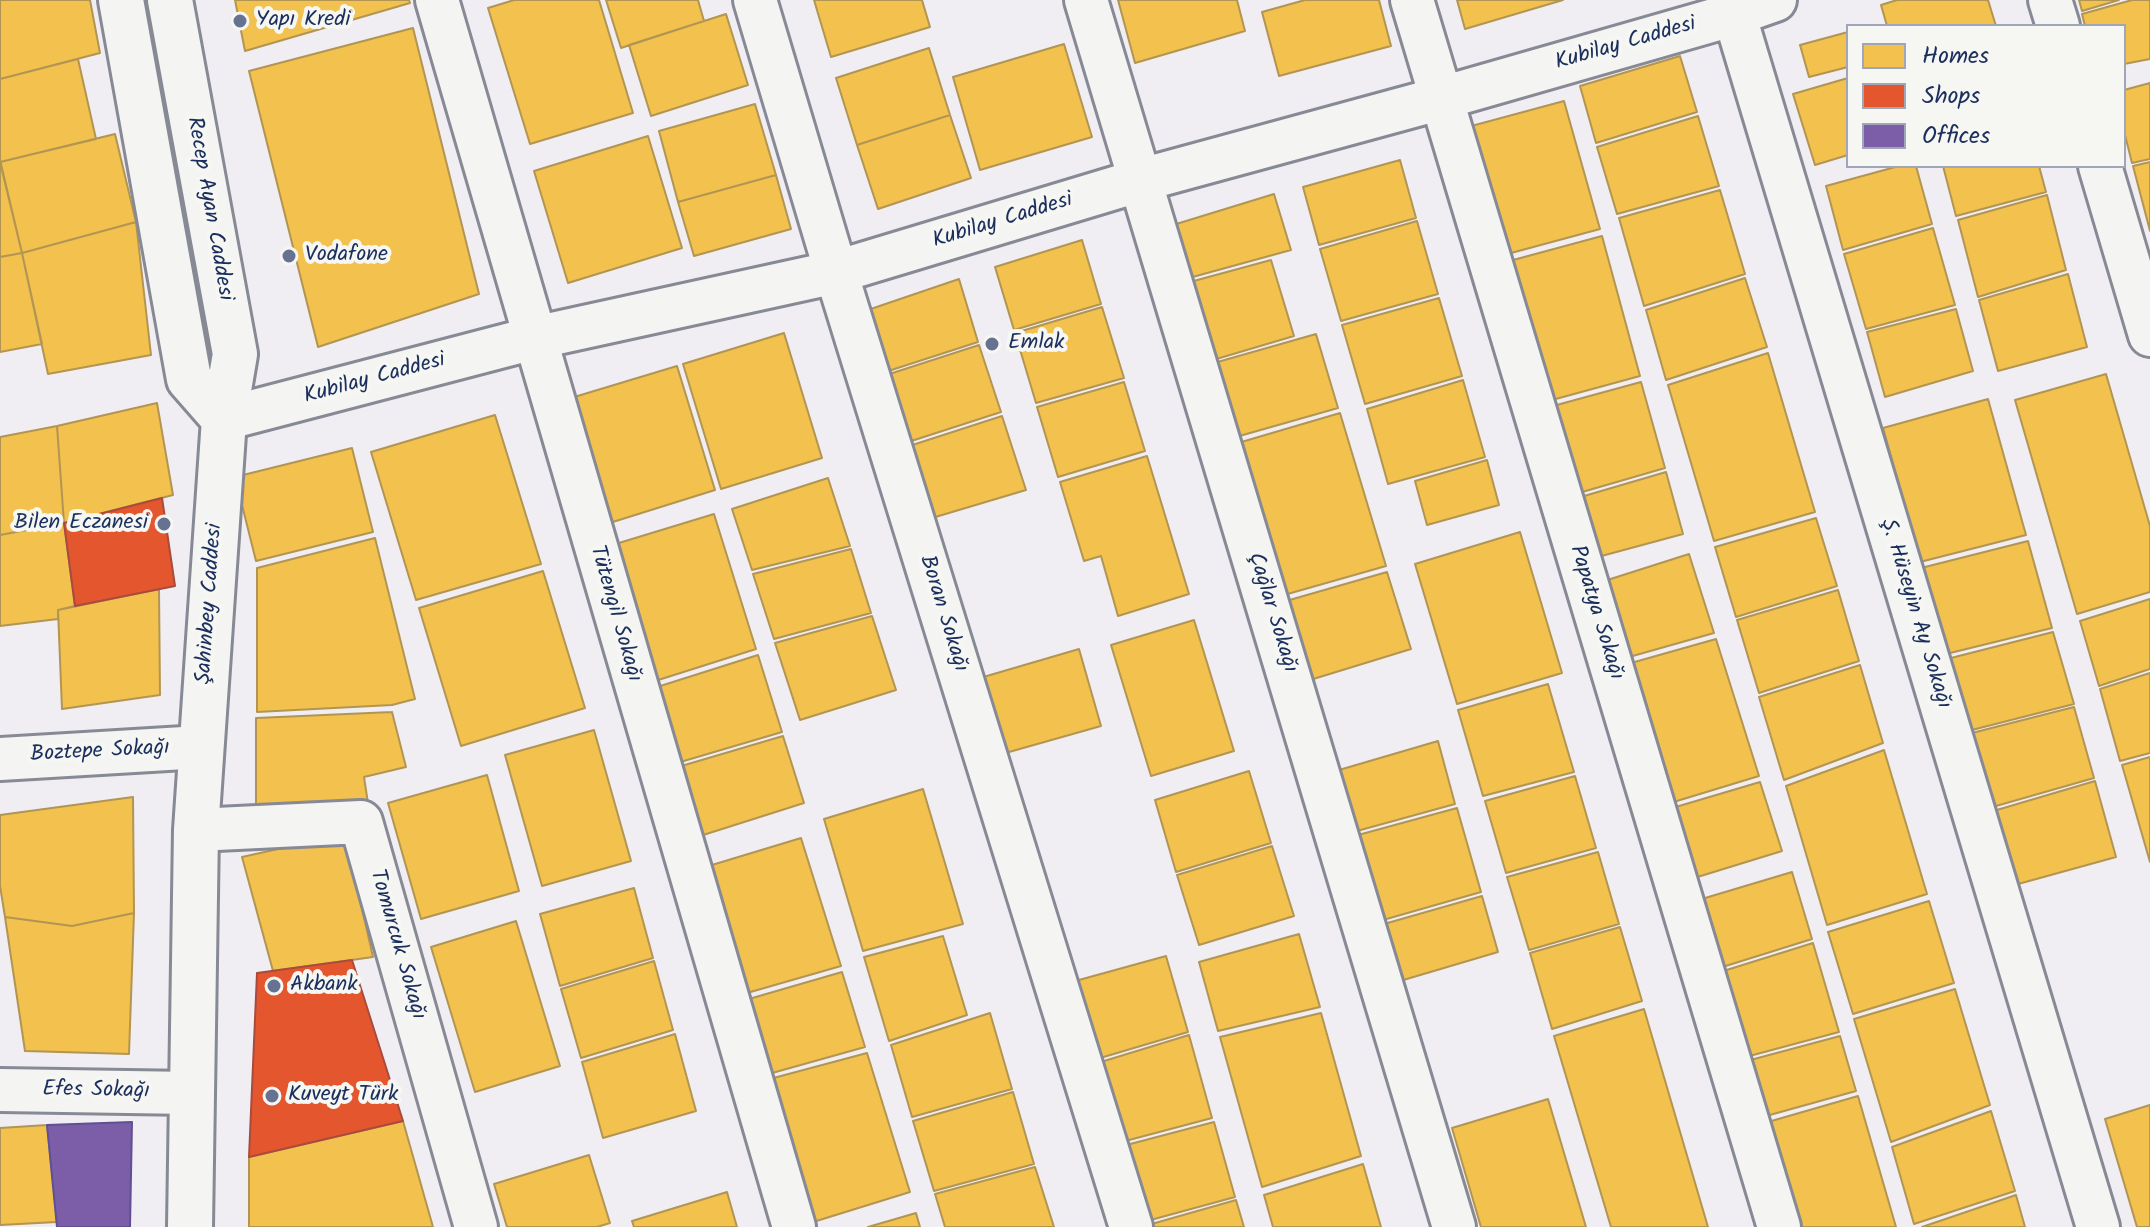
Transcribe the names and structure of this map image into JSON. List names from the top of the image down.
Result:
{
  "streets": {
    "main road": ["Recep Ayan Caddesi", "Şahinbey Caddesi"],
    "street": [
      "Kubilay Caddesi",
      "Çağlar Sokağı",
      "Papatya Sokağı",
      "Tütengil Sokağı",
      "Boran Sokağı",
      "Ş. Hüseyin Ay Sokağı",
      "Boztepe Sokağı",
      "Tomurcuk Sokağı",
      "Efes Sokağı"
    ]
  },
  "crossings": [
    ["Kubilay Caddesi", "Recep Ayan Caddesi"],
    ["Kubilay Caddesi", "Şahinbey Caddesi"],
    ["Kubilay Caddesi", "Çağlar Sokağı"],
    ["Kubilay Caddesi", "Papatya Sokağı"],
    ["Kubilay Caddesi", "Tütengil Sokağı"],
    ["Kubilay Caddesi", "Boran Sokağı"],
    ["Kubilay Caddesi", "Ş. Hüseyin Ay Sokağı"],
    ["Recep Ayan Caddesi", "Şahinbey Caddesi"],
    ["Şahinbey Caddesi", "Boztepe Sokağı"],
    ["Şahinbey Caddesi", "Tomurcuk Sokağı"],
    ["Şahinbey Caddesi", "Efes Sokağı"]
  ],
  "places": [
    "Yapı Kredi",
    "Vodafone",
    "Emlak",
    "Bilen Eczanesi",
    "Akbank",
    "Kuveyt Türk"
  ],
  "legend": ["Homes", "Shops", "Offices"]
}
